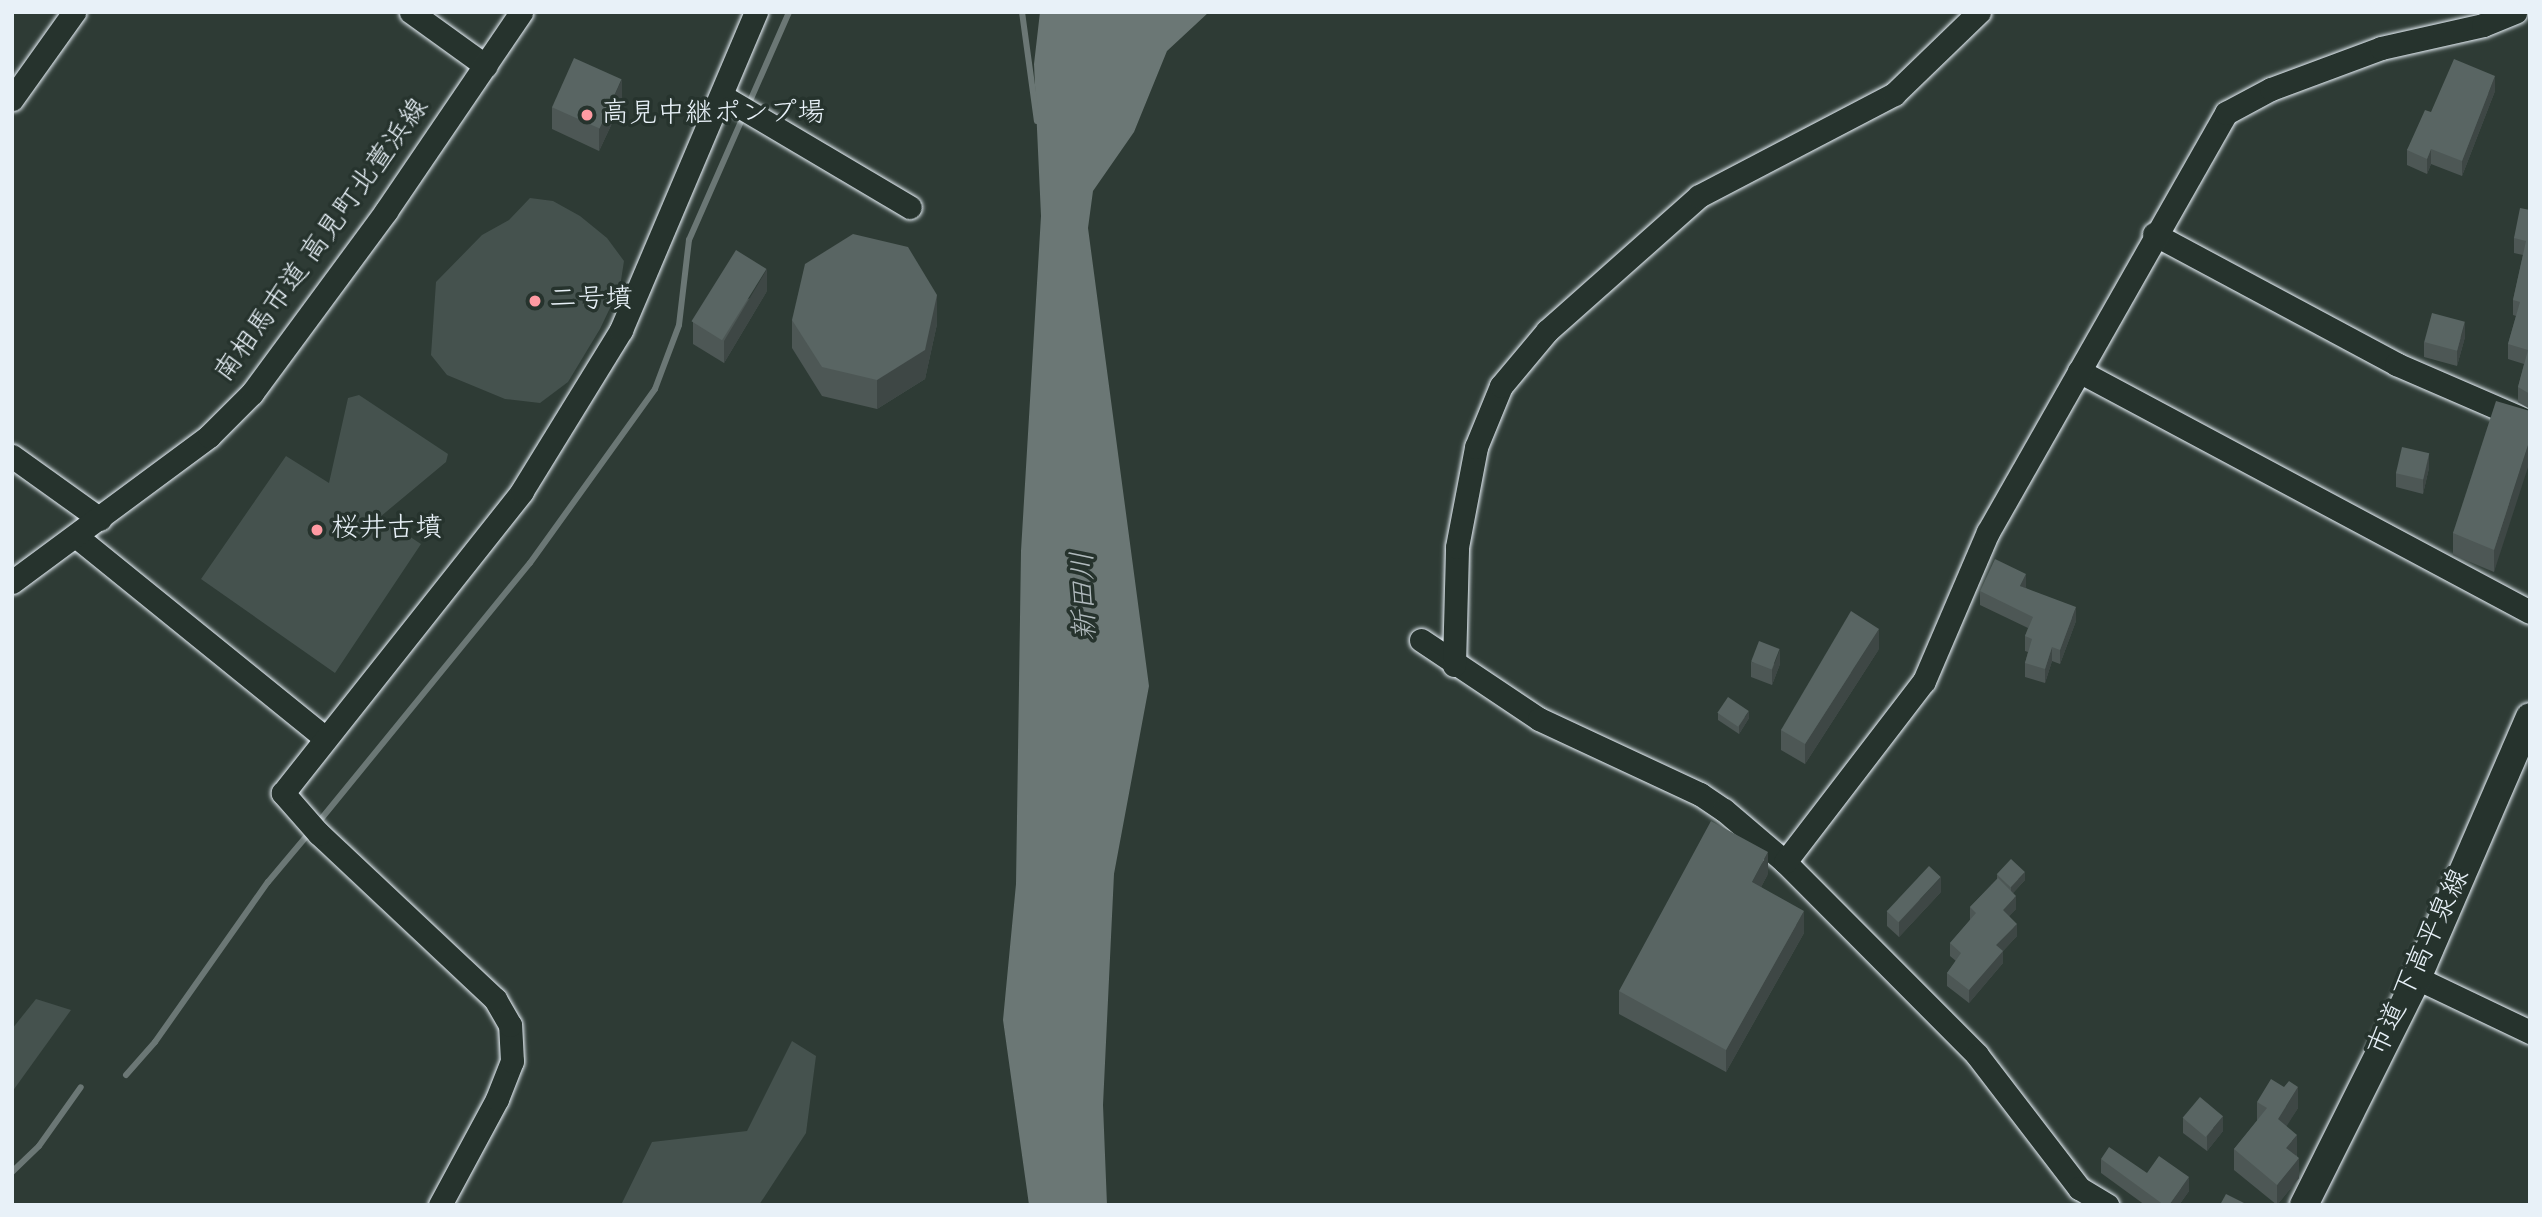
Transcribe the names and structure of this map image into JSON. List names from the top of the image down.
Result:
{
  "streets": {
    "street": ["南相馬市道 高見町北萱浜線", "市道 下高平泉線"]
  },
  "water": ["新田川"],
  "places": ["高見中継ポンプ場", "二号墳", "桜井古墳"]
}
